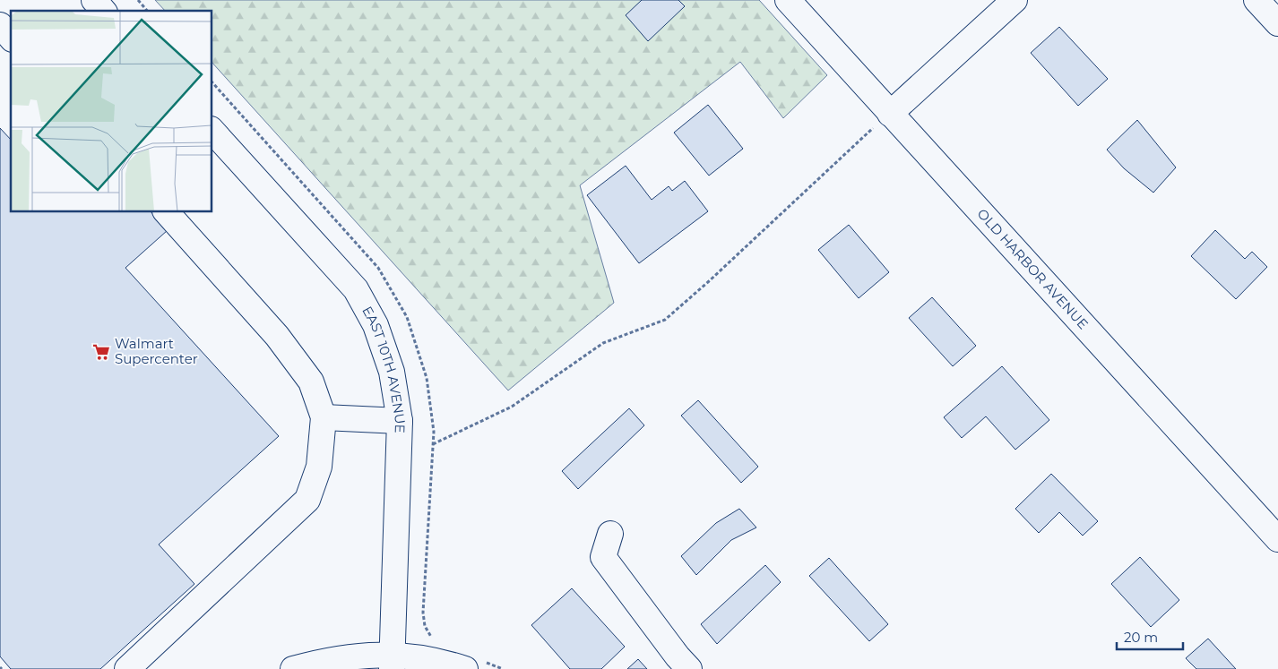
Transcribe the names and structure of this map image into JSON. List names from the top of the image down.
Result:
{
  "streets": {
    "street": ["OLD HARBOR AVENUE", "EAST 10TH AVENUE"]
  },
  "places": {
    "supermarket": ["Walmart Supercenter"]
  },
  "scale_bar": "20 m"
}
